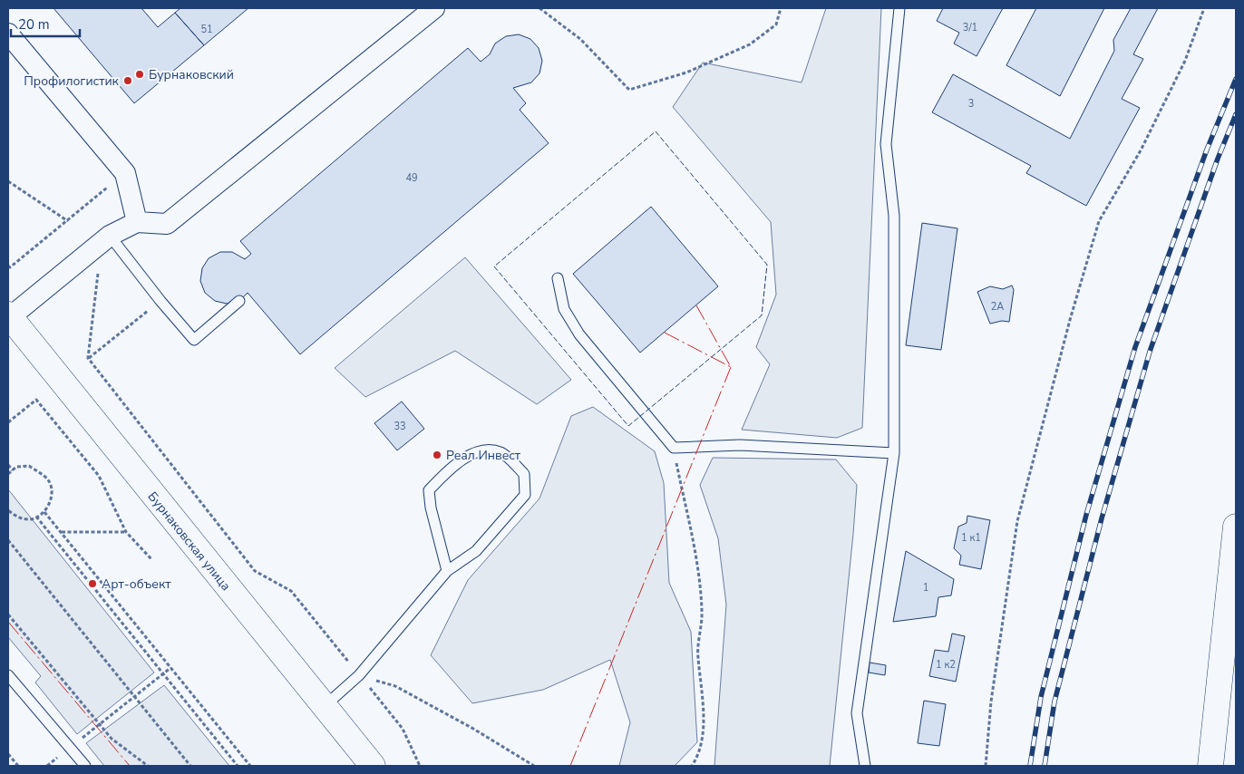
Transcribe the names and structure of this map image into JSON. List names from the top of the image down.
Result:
{
  "streets": {
    "main road": ["Бурнаковская улица"]
  },
  "places": [
    "Бурнаковский",
    "Профилогистик",
    "Реал Инвест",
    "Арт-объект"
  ],
  "house_numbers": [
    "3/1",
    "51",
    "3",
    "49",
    "2А",
    "33",
    "1 к1",
    "1",
    "1 к2"
  ],
  "scale_bar": "20 m"
}
